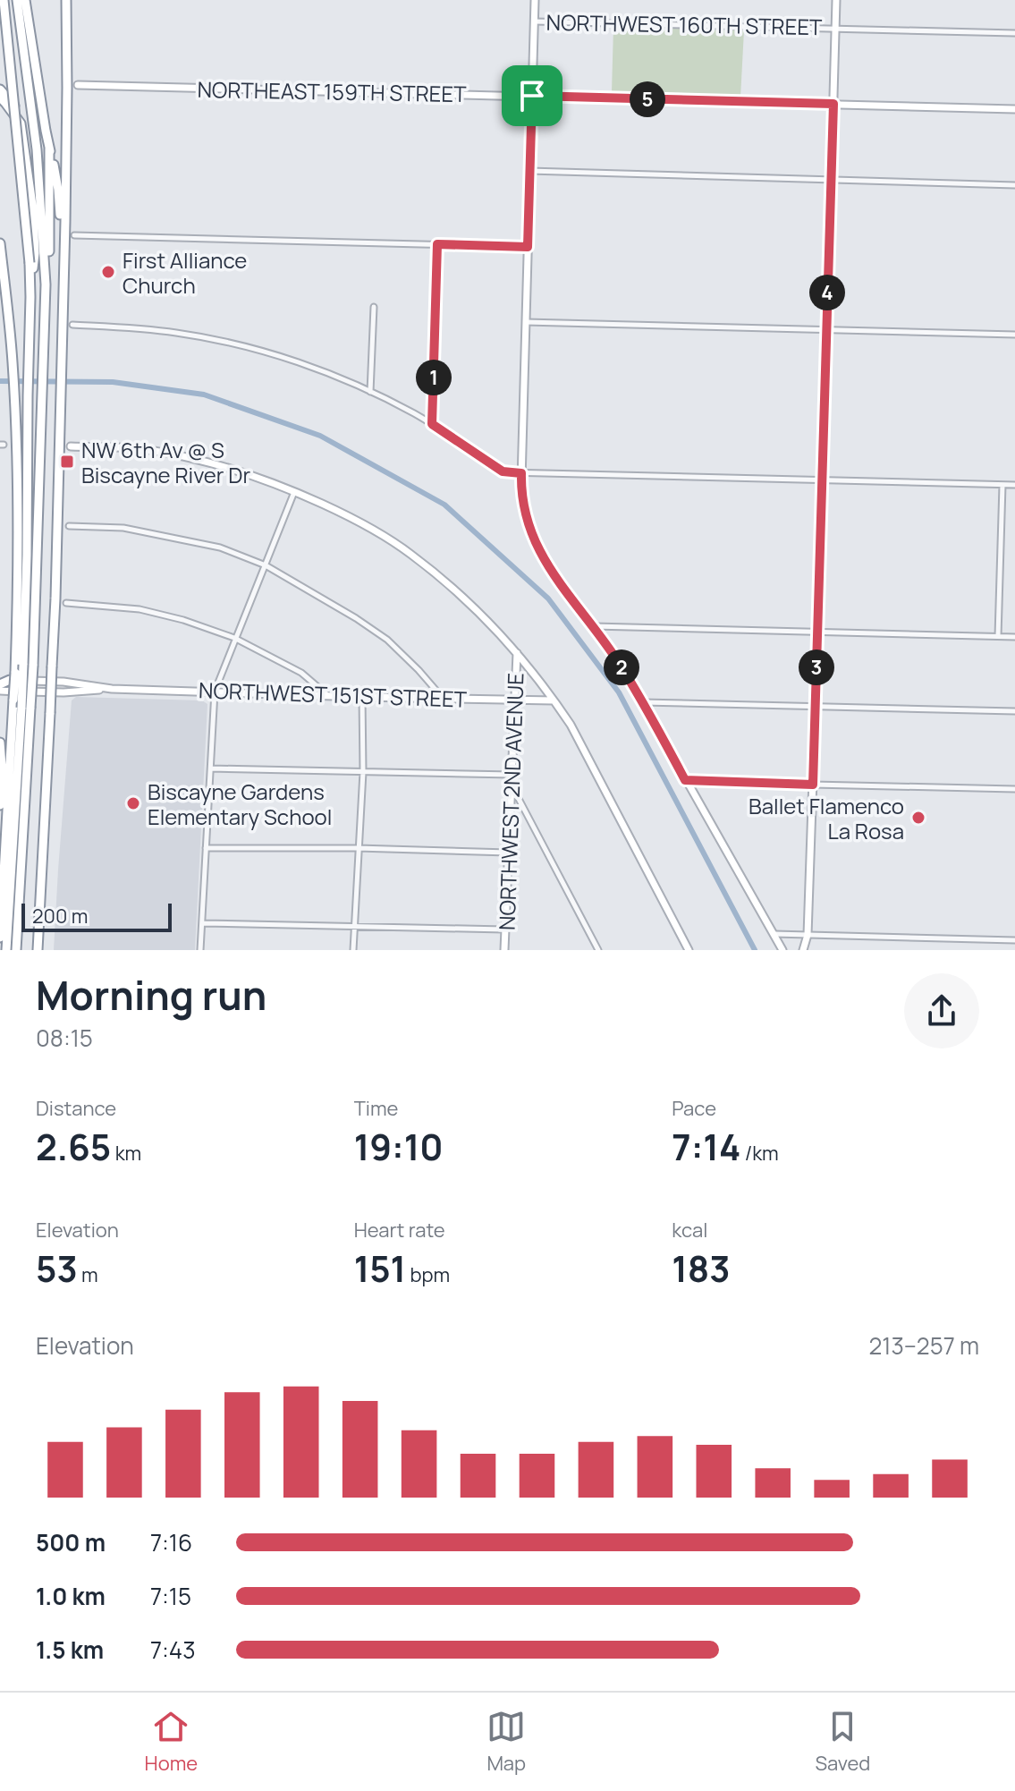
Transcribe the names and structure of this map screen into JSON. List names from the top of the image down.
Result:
{
  "streets": {
    "street": [
      "NORTHWEST 160TH STREET",
      "NORTHEAST 159TH STREET",
      "NORTHWEST 151ST STREET",
      "NORTHWEST 2ND AVENUE"
    ]
  },
  "crossings": [
    ["NORTHWEST 151ST STREET", "NORTHWEST 2ND AVENUE"]
  ],
  "places": {
    "other": ["First Alliance Church", "Biscayne Gardens Elementary School", "Ballet Flamenco La Rosa"],
    "transit": ["NW 6th Av @ S Biscayne River Dr"]
  },
  "scale_bar": "200 m",
  "page": {
    "pins": [
      "5",
      "4",
      "1",
      "2",
      "3"
    ],
    "scale": "200 m",
    "heading": ["Morning run", "08:15"],
    "stats": [
      ["Distance", "2.65 km"],
      ["Time", "19:10"],
      ["Pace", "7:14 /km"],
      ["Elevation", "53 m"],
      ["Heart rate", "151 bpm"],
      ["kcal", "183"]
    ],
    "chart": ["Elevation", "213–257 m"],
    "list": [
      {
        "name": "500 m",
        "note": "7:16"
      },
      {
        "name": "1.0 km",
        "note": "7:15"
      },
      {
        "name": "1.5 km",
        "note": "7:43"
      }
    ],
    "tabs": ["Home", "Map", "Saved"]
  }
}
